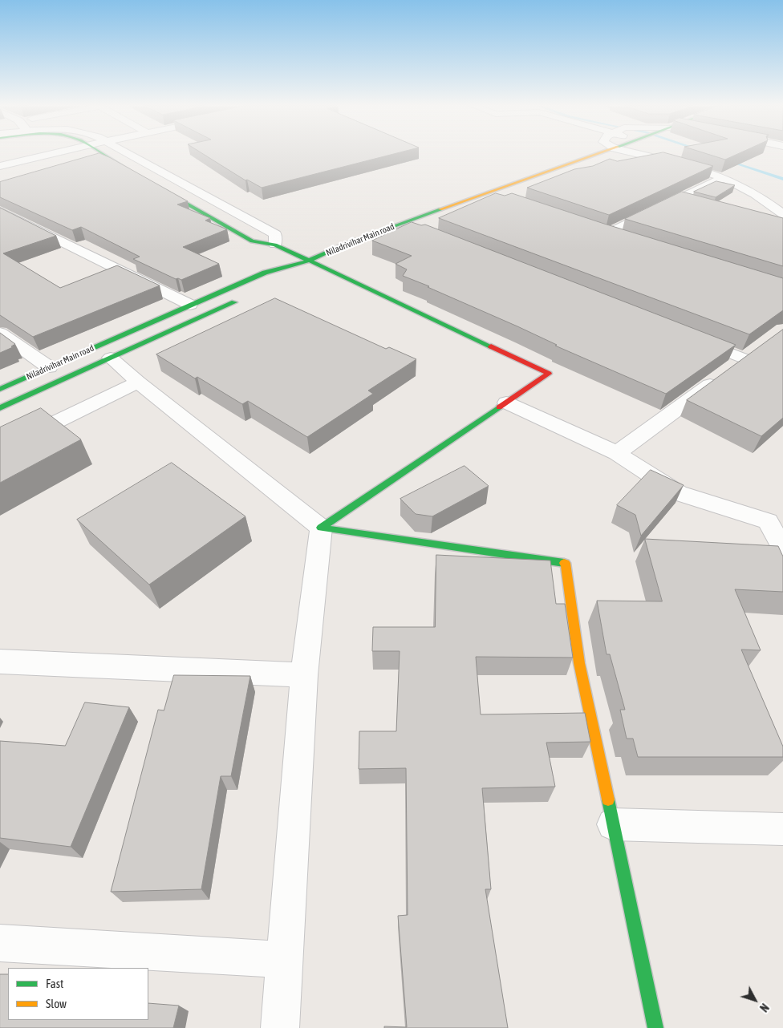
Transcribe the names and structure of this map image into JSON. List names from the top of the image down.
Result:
{
  "streets": {
    "street": ["Niladrivihar Main road"]
  },
  "legend": ["Fast", "Slow"],
  "north": "bottom right"
}
